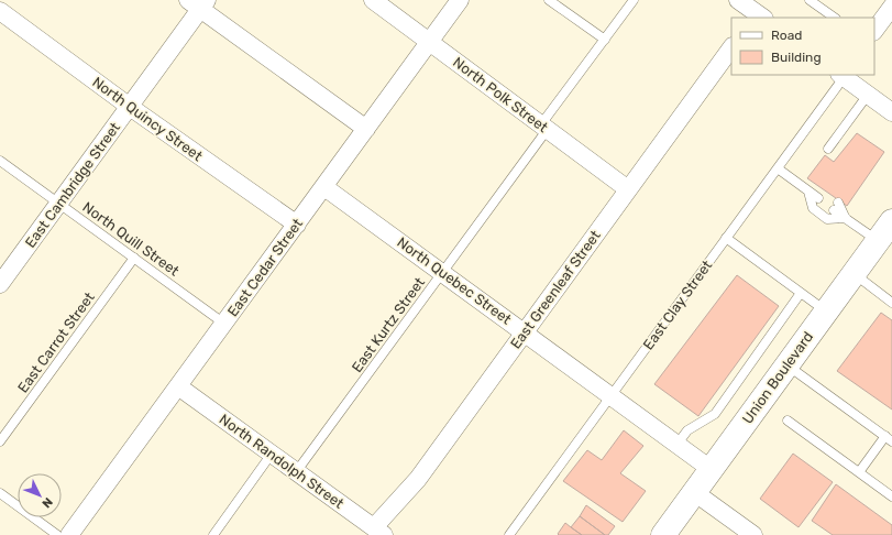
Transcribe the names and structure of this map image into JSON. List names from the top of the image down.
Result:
{
  "streets": {
    "main road": ["Union Boulevard"],
    "street": [
      "North Polk Street",
      "North Quincy Street",
      "East Cambridge Street",
      "East Cedar Street",
      "North Quebec Street",
      "East Greenleaf Street",
      "North Randolph Street"
    ],
    "lane": [
      "North Quill Street",
      "East Clay Street",
      "East Kurtz Street",
      "East Carrot Street"
    ]
  },
  "crossings": [
    ["North Polk Street", "East Cedar Street"],
    ["North Polk Street", "East Greenleaf Street"],
    ["North Polk Street", "East Kurtz Street"],
    ["North Quincy Street", "East Cambridge Street"],
    ["North Quincy Street", "East Cedar Street"],
    ["East Cambridge Street", "North Quill Street"],
    ["North Quill Street", "East Cedar Street"],
    ["North Quill Street", "East Carrot Street"],
    ["East Cedar Street", "North Quebec Street"],
    ["East Cedar Street", "North Randolph Street"],
    ["North Quebec Street", "East Greenleaf Street"],
    ["North Quebec Street", "East Clay Street"],
    ["North Quebec Street", "East Kurtz Street"],
    ["North Quebec Street", "Union Boulevard"],
    ["East Greenleaf Street", "North Randolph Street"],
    ["East Kurtz Street", "North Randolph Street"]
  ],
  "legend": ["Road", "Building"],
  "north": "bottom right"
}
